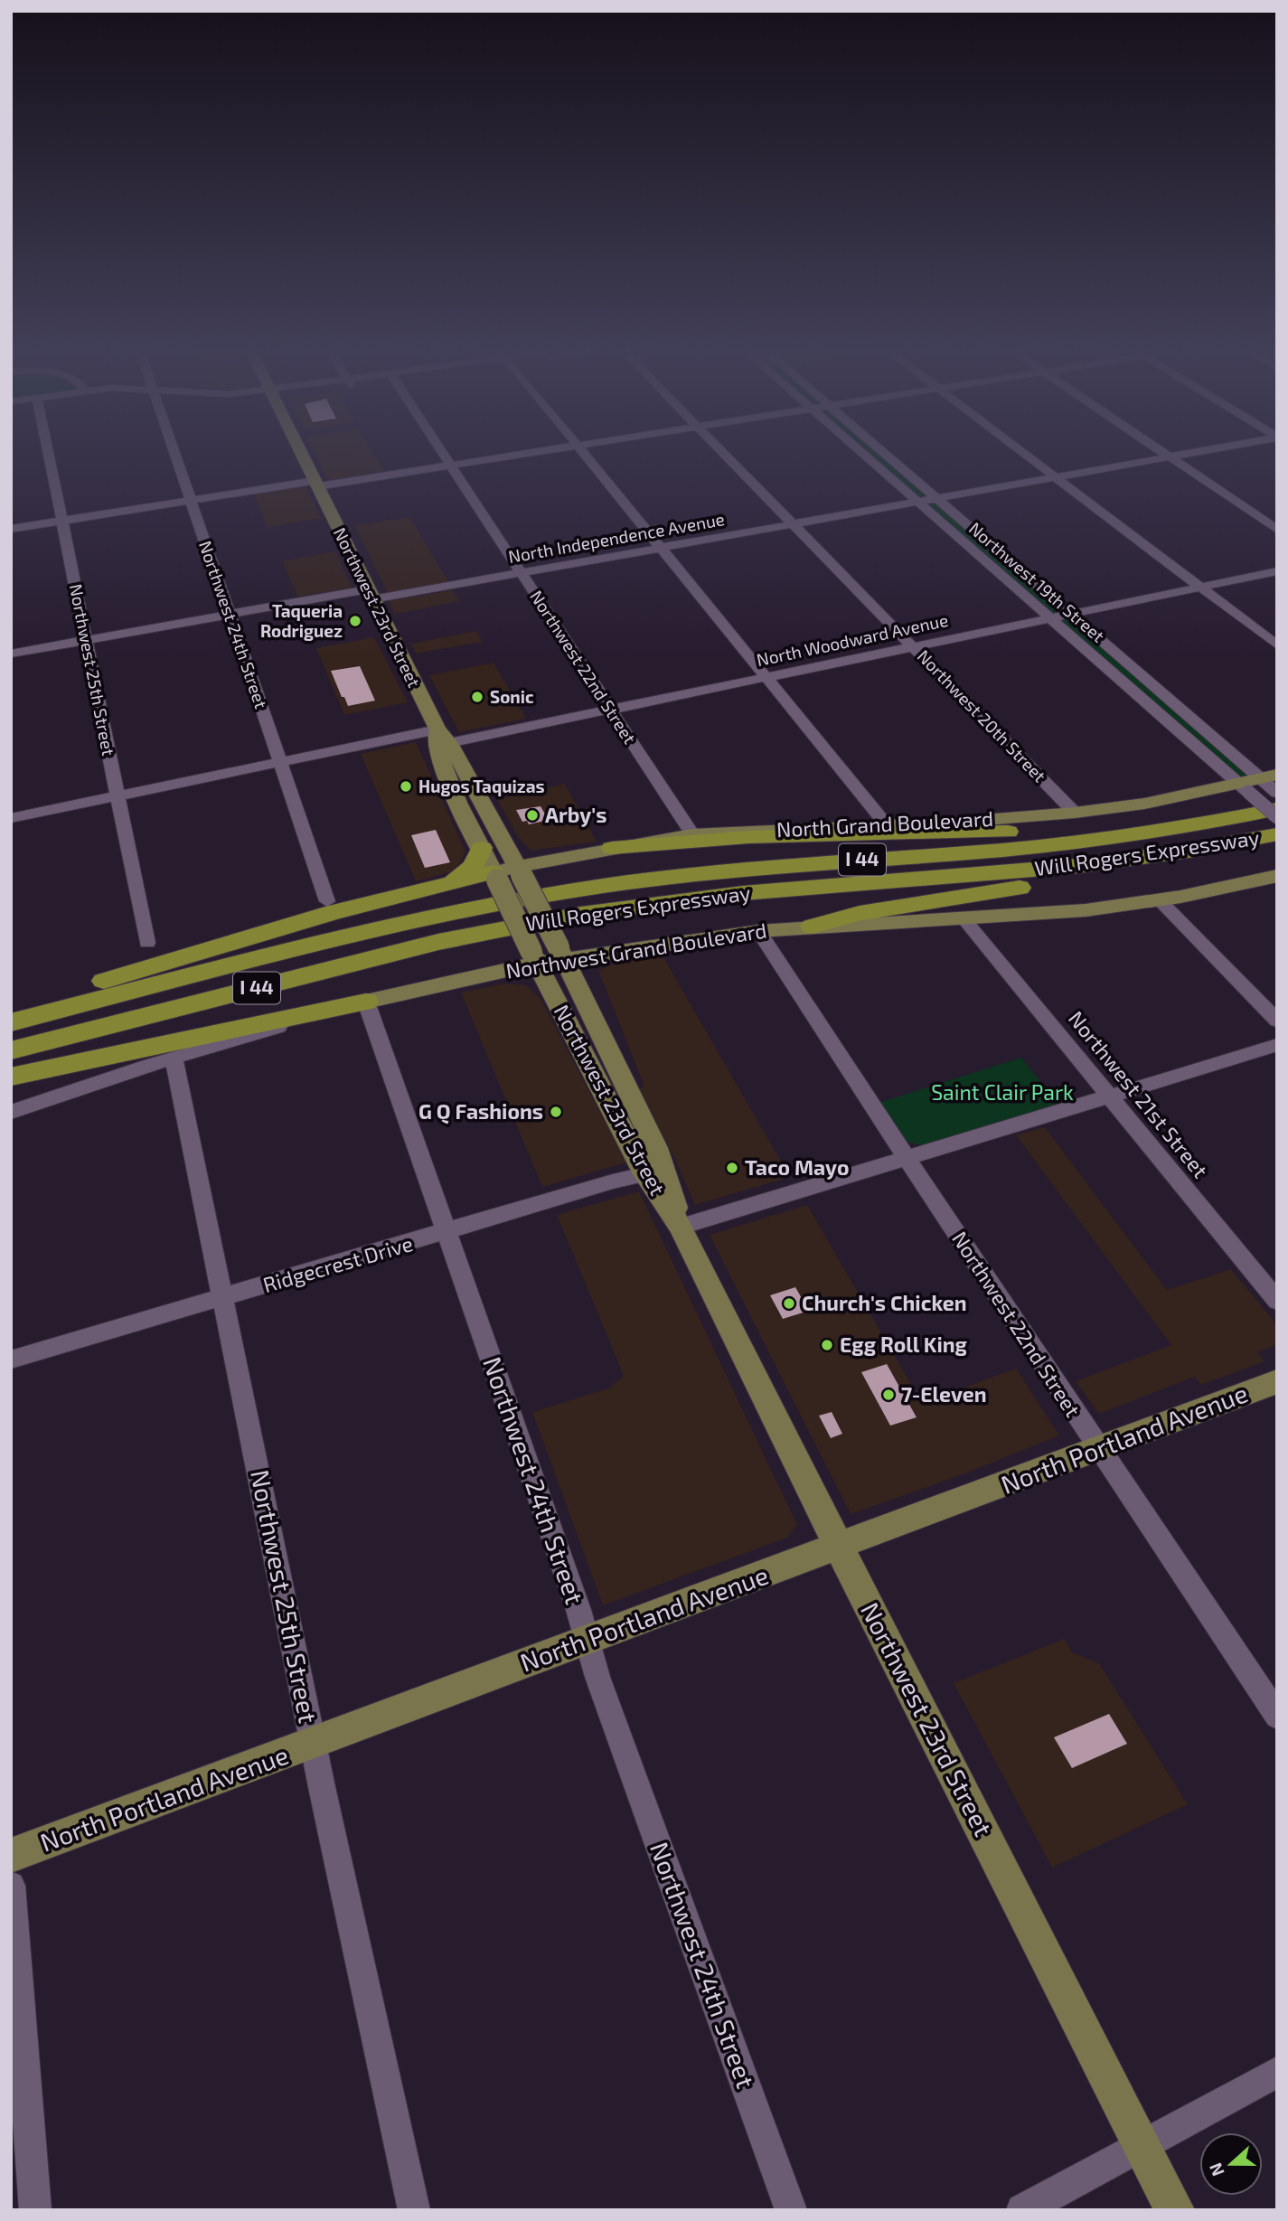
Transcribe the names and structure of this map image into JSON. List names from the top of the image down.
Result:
{
  "streets": {
    "highway": ["Will Rogers Expressway", "I 44"],
    "main road": [
      "Northwest 23rd Street",
      "North Grand Boulevard",
      "Northwest Grand Boulevard",
      "North Portland Avenue"
    ],
    "street": [
      "North Independence Avenue",
      "Northwest 19th Street",
      "Northwest 24th Street",
      "North Woodward Avenue",
      "Northwest 22nd Street",
      "Northwest 25th Street",
      "Northwest 20th Street",
      "Northwest 21st Street",
      "Ridgecrest Drive"
    ]
  },
  "crossings": [
    ["North Independence Avenue", "Northwest 19th Street"],
    ["North Independence Avenue", "Northwest 23rd Street"],
    ["North Independence Avenue", "Northwest 24th Street"],
    ["North Independence Avenue", "Northwest 22nd Street"],
    ["North Independence Avenue", "Northwest 25th Street"],
    ["North Independence Avenue", "Northwest 20th Street"],
    ["Northwest 19th Street", "North Woodward Avenue"],
    ["Northwest 19th Street", "North Grand Boulevard"],
    ["Northwest 23rd Street", "North Woodward Avenue"],
    ["Northwest 23rd Street", "North Grand Boulevard"],
    ["Northwest 23rd Street", "Northwest Grand Boulevard"],
    ["Northwest 23rd Street", "Ridgecrest Drive"],
    ["Northwest 23rd Street", "North Portland Avenue"],
    ["Northwest 24th Street", "North Woodward Avenue"],
    ["Northwest 24th Street", "Northwest Grand Boulevard"],
    ["Northwest 24th Street", "Ridgecrest Drive"],
    ["Northwest 24th Street", "North Portland Avenue"],
    ["North Woodward Avenue", "Northwest 22nd Street"],
    ["North Woodward Avenue", "Northwest 25th Street"],
    ["North Woodward Avenue", "Northwest 20th Street"],
    ["Northwest 22nd Street", "North Grand Boulevard"],
    ["Northwest 22nd Street", "Northwest Grand Boulevard"],
    ["Northwest 22nd Street", "North Portland Avenue"],
    ["Northwest 25th Street", "Northwest Grand Boulevard"],
    ["Northwest 25th Street", "Ridgecrest Drive"],
    ["Northwest 25th Street", "North Portland Avenue"],
    ["Northwest 20th Street", "North Grand Boulevard"],
    ["Northwest Grand Boulevard", "Northwest 21st Street"]
  ],
  "parks": ["Saint Clair Park"],
  "places": [
    "Taqueria Rodriguez",
    "Sonic",
    "Hugos Taquizas",
    "Arby's",
    "G Q Fashions",
    "Taco Mayo",
    "Church's Chicken",
    "Egg Roll King",
    "7-Eleven"
  ],
  "north": "left"
}
